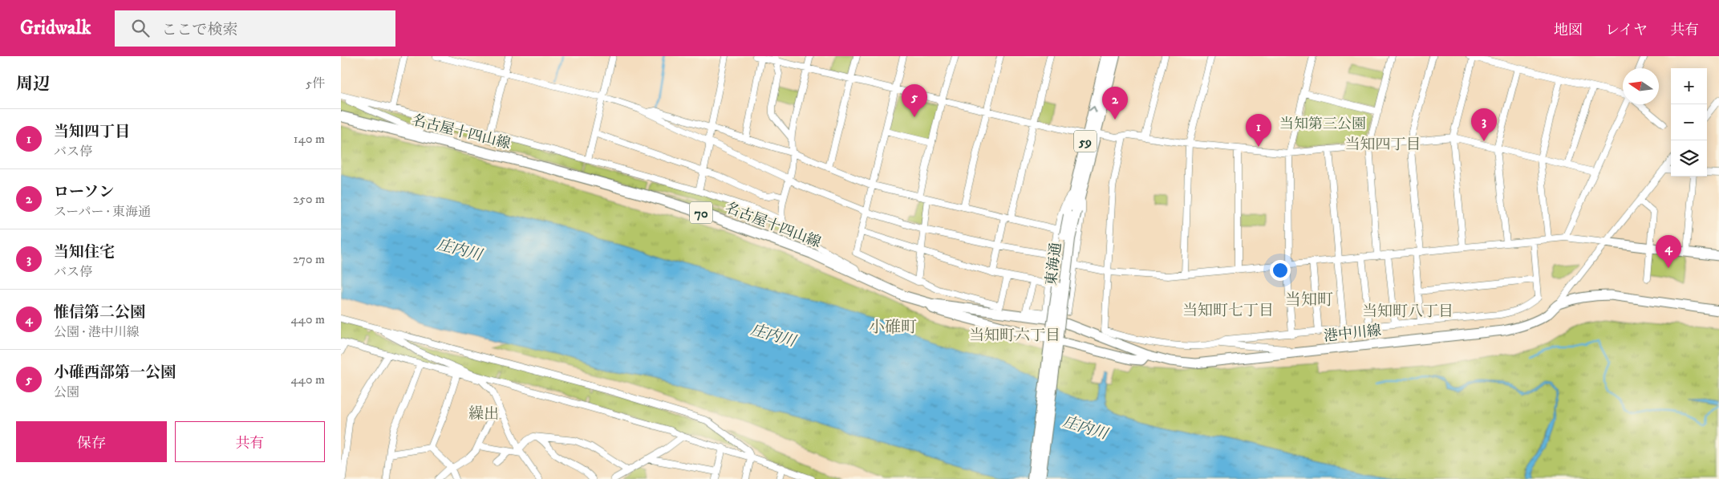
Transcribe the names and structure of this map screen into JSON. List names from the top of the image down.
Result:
{
  "streets": {
    "main road": [
      "名古屋十四山線",
      "59",
      "70",
      "東海通",
      "港中川線"
    ]
  },
  "crossings": [
    ["名古屋十四山線", "東海通"],
    ["名古屋十四山線", "港中川線"],
    ["東海通", "港中川線"]
  ],
  "districts": [
    "当知四丁目",
    "当知町",
    "当知町七丁目",
    "当知町八丁目",
    "小碓町",
    "当知町六丁目",
    "繰出"
  ],
  "water": ["庄内川"],
  "parks": ["当知第三公園"],
  "north": "left",
  "page": {
    "header": "Gridwalk",
    "search": "ここで検索",
    "nav": ["地図", "レイヤ", "共有"],
    "heading": ["周辺", "5件"],
    "map_buttons": ["+", "−"],
    "pins": [
      "5",
      "2",
      "3",
      "1",
      "4"
    ],
    "list": [
      {
        "mark": "1",
        "name": "当知四丁目",
        "note": "バス停",
        "value": "140 m"
      },
      {
        "mark": "2",
        "name": "ローソン",
        "note": "スーパー · 東海通",
        "value": "250 m"
      },
      {
        "mark": "3",
        "name": "当知住宅",
        "note": "バス停",
        "value": "270 m"
      },
      {
        "mark": "4",
        "name": "惟信第二公園",
        "note": "公園 · 港中川線",
        "value": "440 m"
      },
      {
        "mark": "5",
        "name": "小碓西部第一公園",
        "note": "公園",
        "value": "440 m"
      }
    ],
    "buttons": ["保存", "共有"]
  }
}
